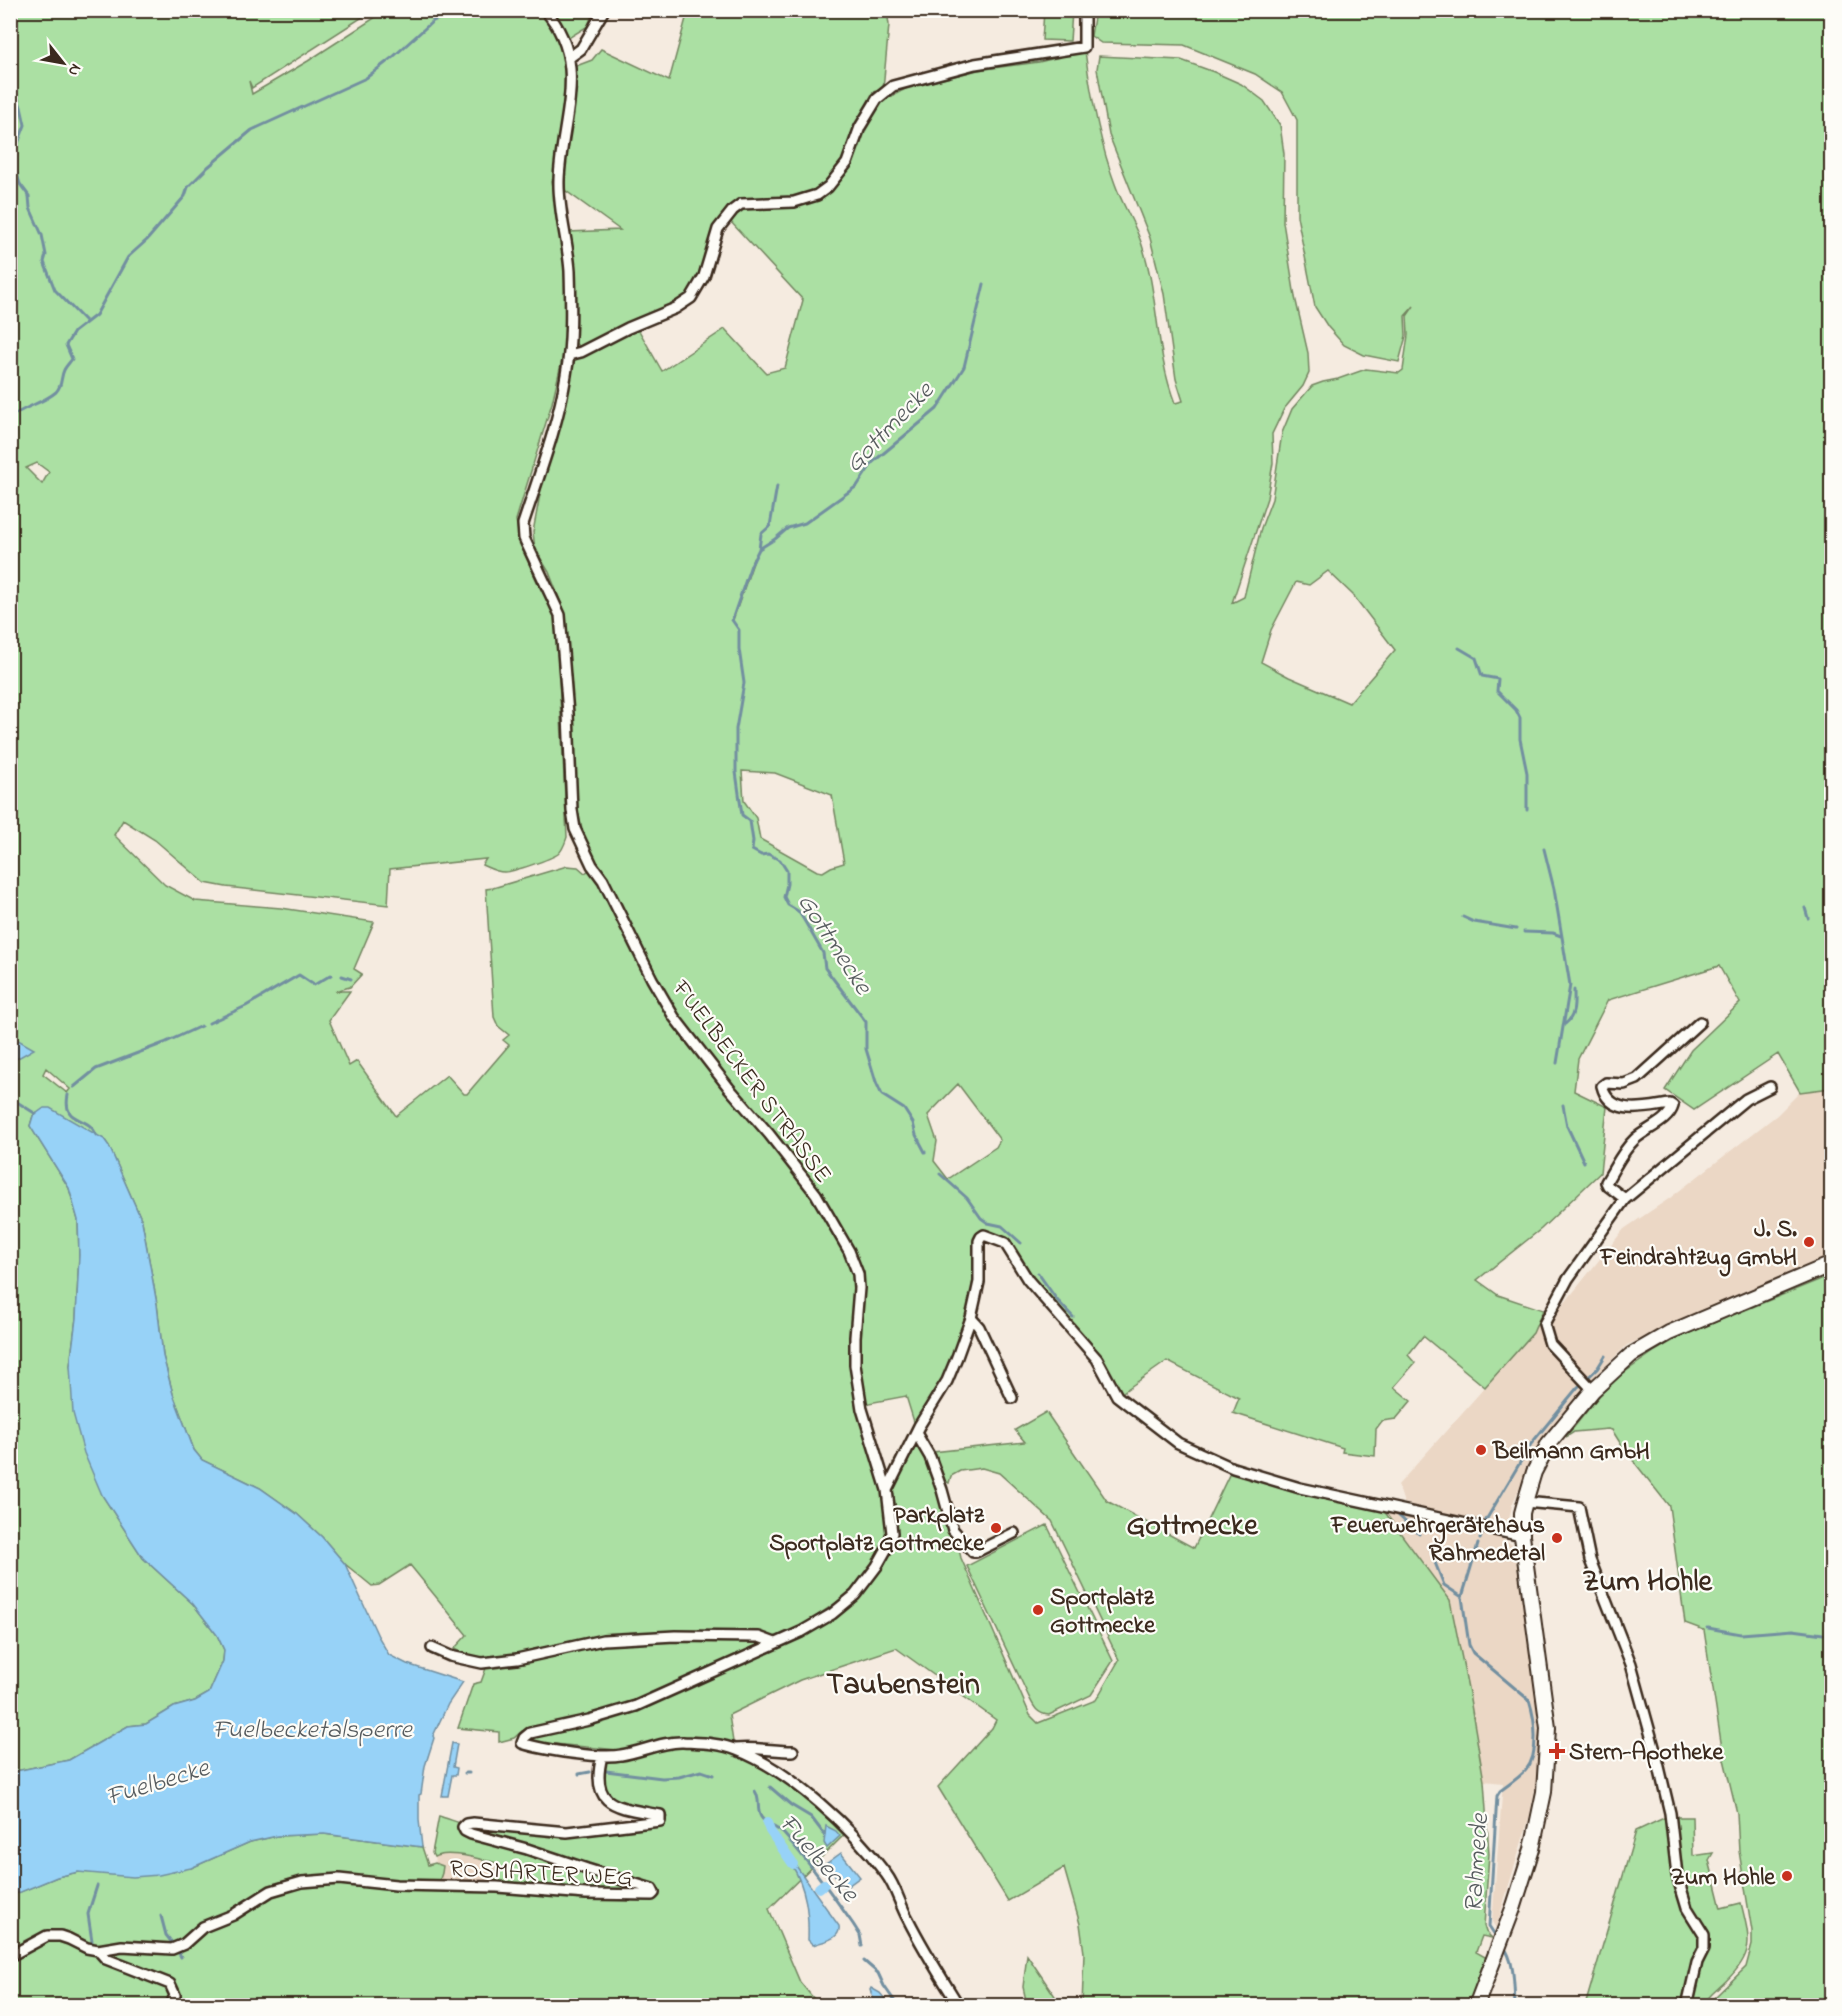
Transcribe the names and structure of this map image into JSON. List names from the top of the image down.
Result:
{
  "streets": {
    "street": ["FUELBECKER STRASSE", "ROSMARTER WEG"]
  },
  "crossings": [
    ["FUELBECKER STRASSE", "ROSMARTER WEG"]
  ],
  "districts": ["Gottmecke", "Zum Hohle", "Taubenstein"],
  "water": [
    "Gottmecke",
    "Fuelbecketalsperre",
    "Fuelbecke",
    "Rahmede"
  ],
  "places": {
    "other": [
      "J. S. Feindrahtzug GmbH",
      "Beilmann GmbH",
      "Parkplatz Sportplatz Gottmecke",
      "Feuerwehrgerätehaus Rahmedetal",
      "Sportplatz Gottmecke",
      "Zum Hohle"
    ],
    "health": ["Stern-Apotheke"]
  },
  "north": "bottom right"
}
